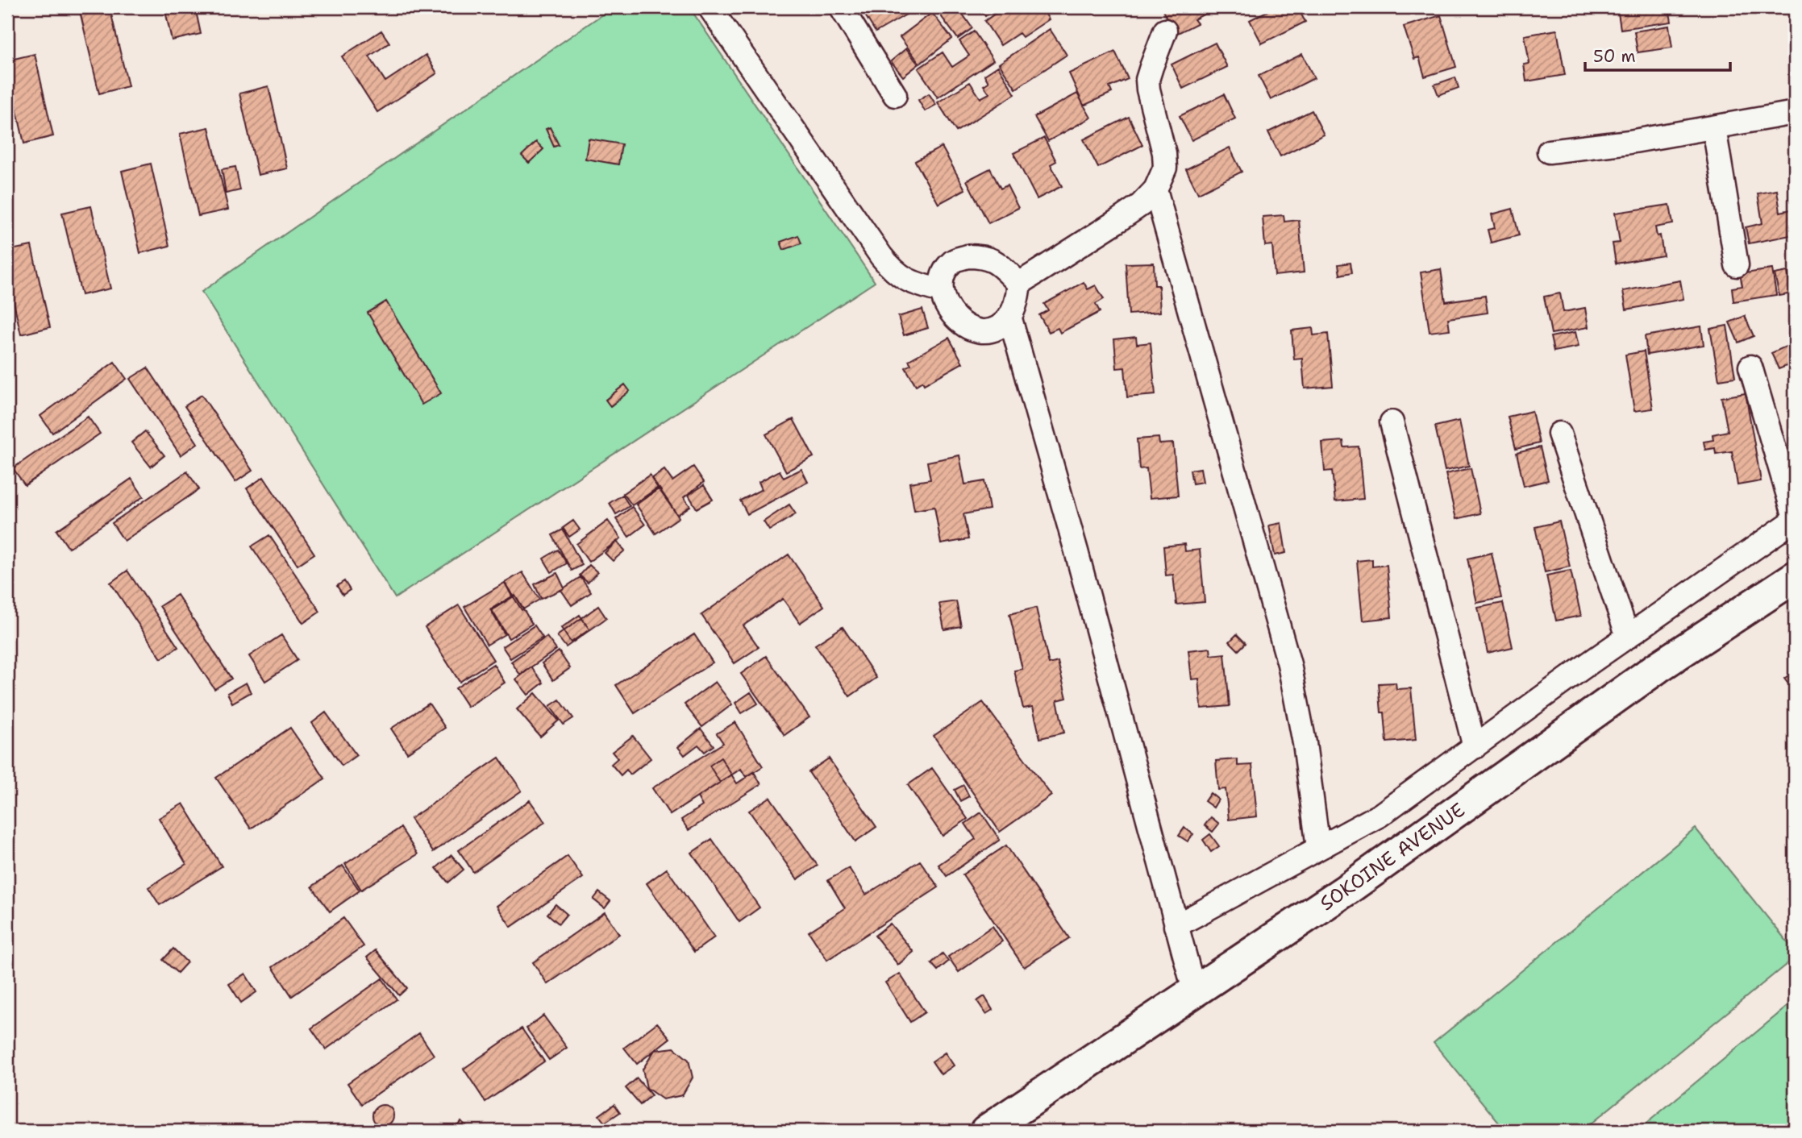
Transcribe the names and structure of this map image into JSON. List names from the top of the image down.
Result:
{
  "streets": {
    "street": ["SOKOINE AVENUE"]
  },
  "scale_bar": "50 m"
}
